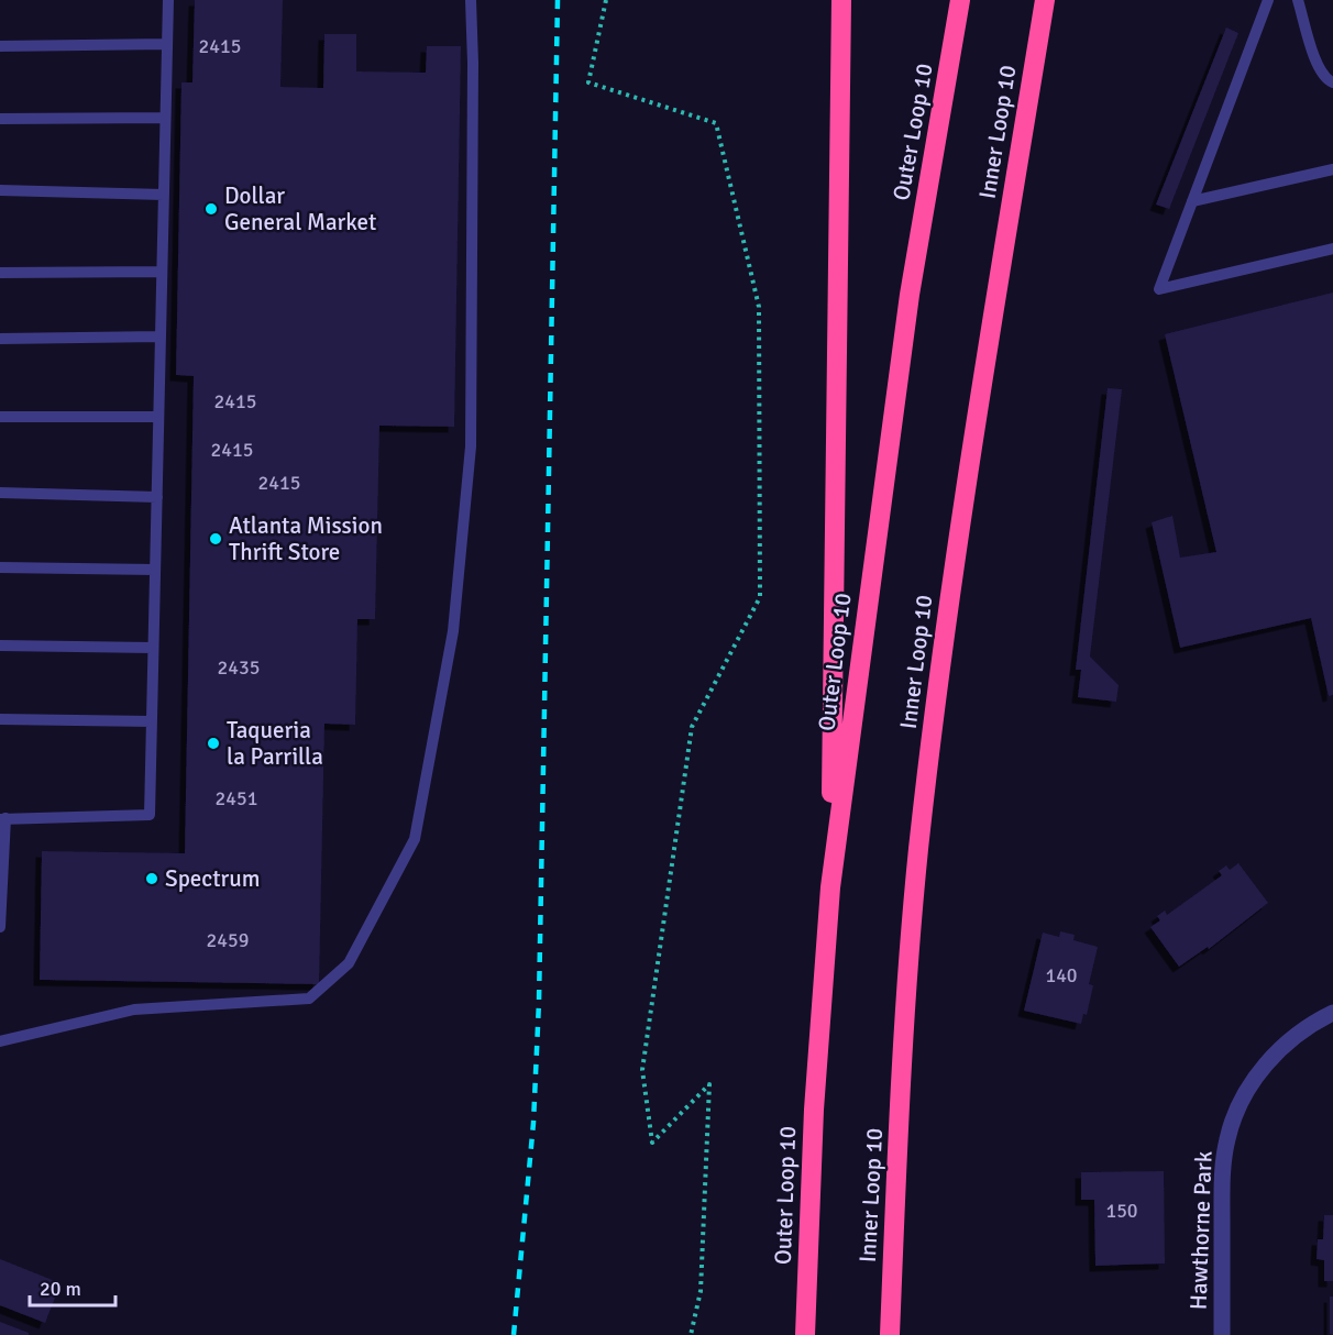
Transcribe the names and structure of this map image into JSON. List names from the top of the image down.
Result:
{
  "streets": {
    "highway": ["Outer Loop 10", "Inner Loop 10"],
    "street": ["Hawthorne Park"]
  },
  "places": [
    "Dollar General Market",
    "Atlanta Mission Thrift Store",
    "Taqueria la Parrilla",
    "Spectrum"
  ],
  "house_numbers": [
    "2415",
    "2415",
    "2415",
    "2415",
    "2435",
    "2451",
    "2459",
    "140",
    "150"
  ],
  "scale_bar": "20 m"
}
